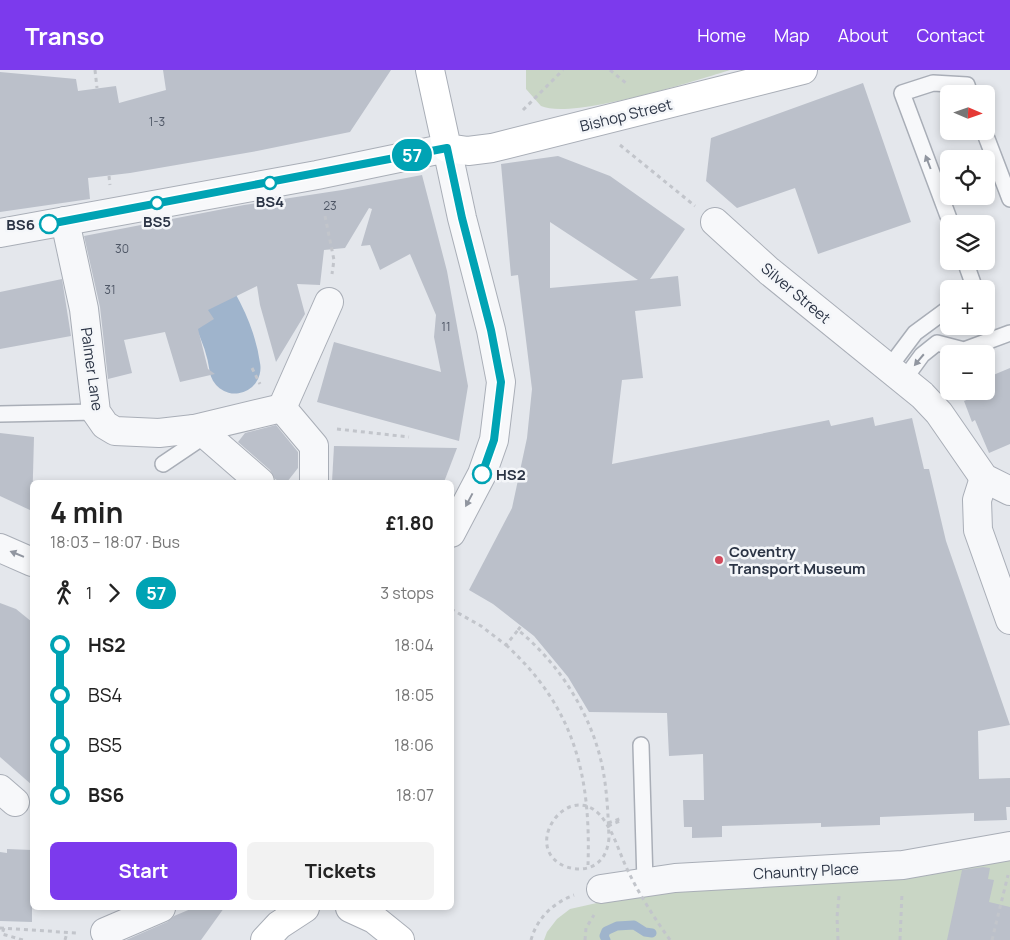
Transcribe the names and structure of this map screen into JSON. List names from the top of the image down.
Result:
{
  "streets": {
    "street": [
      "Bishop Street",
      "Silver Street",
      "Palmer Lane",
      "Chauntry Place"
    ]
  },
  "places": [
    "BS4",
    "BS5",
    "BS6",
    "HS2",
    "Coventry Transport Museum"
  ],
  "lines": ["bus line 57"],
  "house_numbers": [
    "1-3",
    "23",
    "30",
    "31",
    "11"
  ],
  "north": "right",
  "page": {
    "header": "Transo",
    "nav": [
      "Home",
      "Map",
      "About",
      "Contact"
    ],
    "on_map": "57",
    "map_buttons": ["+", "−"],
    "heading": ["4 min", "18:03 – 18:07 · Bus", "£1.80"],
    "legs": ["1", "57", "3 stops"],
    "list": [
      {
        "name": "HS2",
        "value": "18:04"
      },
      {
        "name": "BS4",
        "value": "18:05"
      },
      {
        "name": "BS5",
        "value": "18:06"
      },
      {
        "name": "BS6",
        "value": "18:07"
      }
    ],
    "buttons": ["Start", "Tickets"]
  }
}
